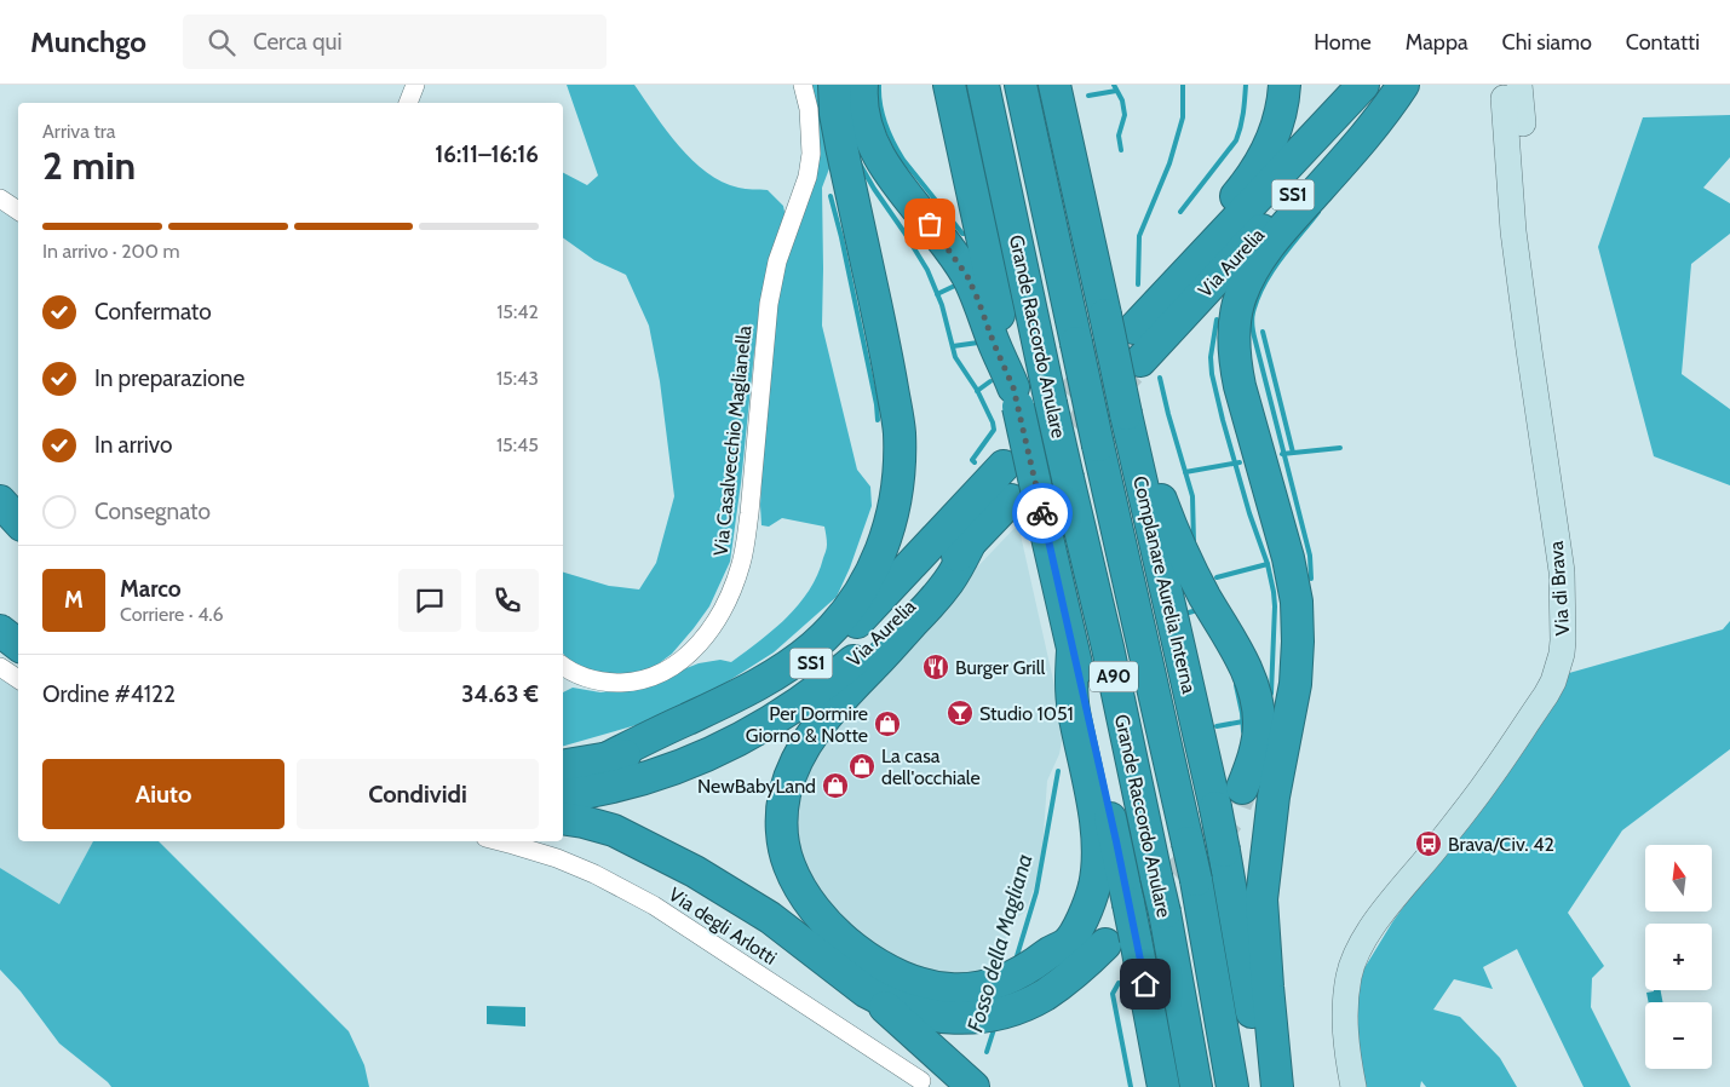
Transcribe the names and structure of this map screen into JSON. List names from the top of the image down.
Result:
{
  "streets": {
    "highway": [
      "SS1",
      "Via Aurelia",
      "Grande Raccordo Anulare",
      "Complanare Aurelia Interna",
      "A90"
    ],
    "street": ["Via Casalvecchio Maglianella", "Via di Brava", "Via degli Arlotti"]
  },
  "water": ["Fosso della Magliana"],
  "places": {
    "restaurant": ["Burger Grill"],
    "bar": ["Studio 1051"],
    "shop": ["Per Dormire Giorno & Notte", "La casa dell'occhiale", "NewBabyLand"],
    "bus stop": ["Brava/Civ. 42"]
  },
  "north": "top",
  "page": {
    "header": "Munchgo",
    "search": "Cerca qui",
    "nav": [
      "Home",
      "Mappa",
      "Chi siamo",
      "Contatti"
    ],
    "heading": ["2 min", "Arriva tra", "16:11–16:16"],
    "panel": [
      "Marco",
      "Corriere · 4.6",
      "Ordine #4122",
      "34.63 €"
    ],
    "bar": "In arrivo · 200 m",
    "list": [
      ["Confermato", "15:42"],
      ["In preparazione", "15:43"],
      ["In arrivo", "15:45"],
      "Consegnato"
    ],
    "round": "M",
    "buttons": ["Aiuto", "Condividi"],
    "map_buttons": ["+", "−"]
  }
}
